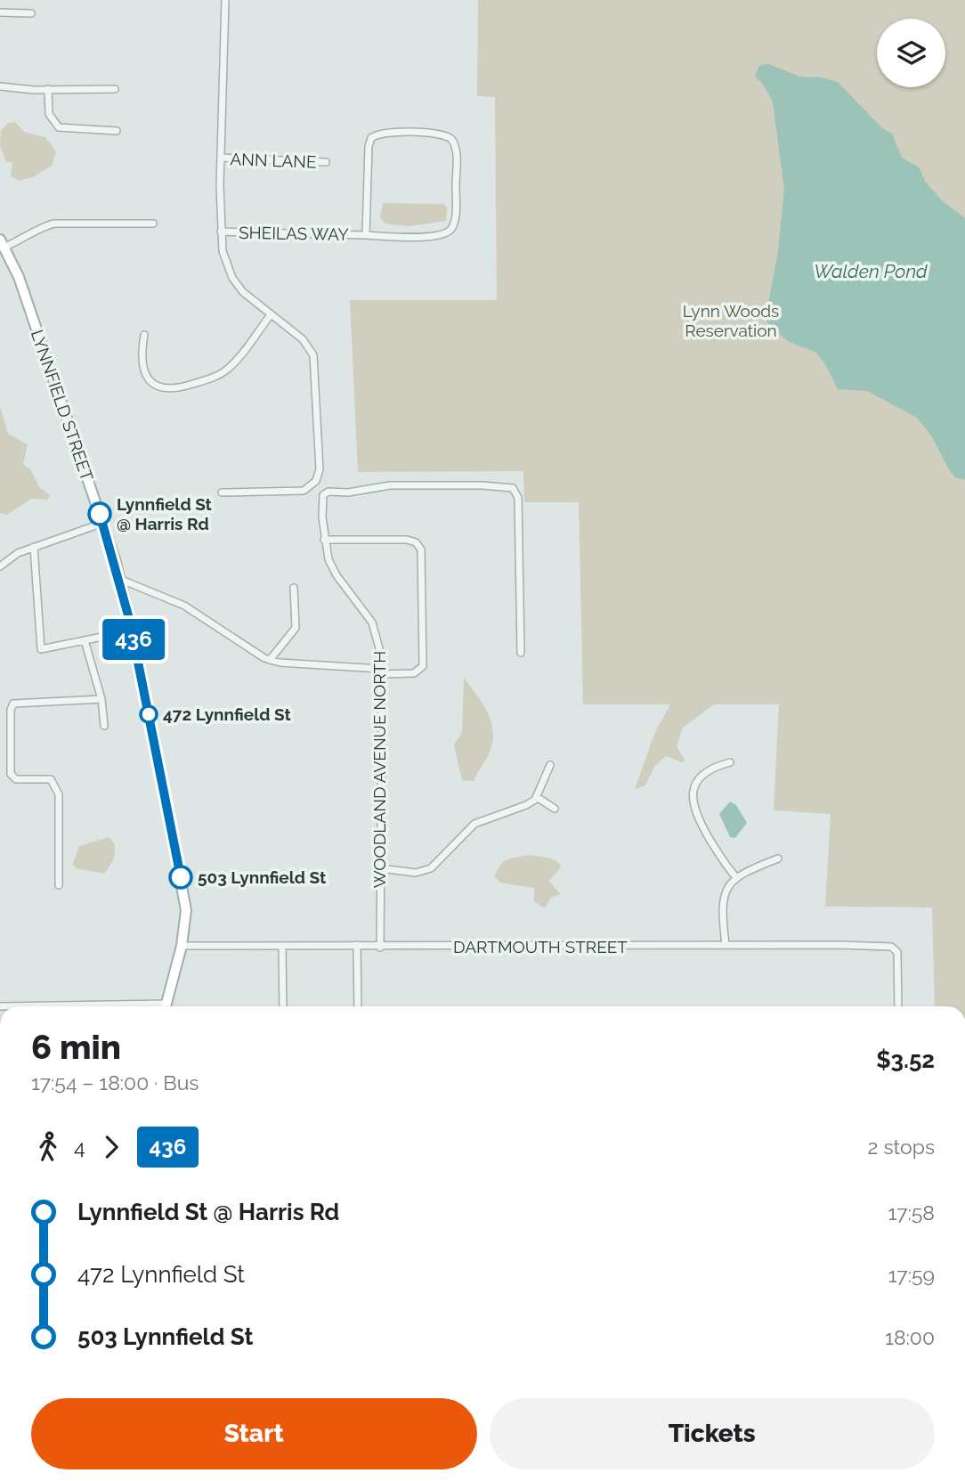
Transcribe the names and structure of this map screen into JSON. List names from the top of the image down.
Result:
{
  "streets": {
    "main road": ["LYNNFIELD STREET"],
    "street": [
      "ANN LANE",
      "SHEILAS WAY",
      "WOODLAND AVENUE NORTH",
      "DARTMOUTH STREET"
    ]
  },
  "crossings": [
    ["LYNNFIELD STREET", "DARTMOUTH STREET"],
    ["WOODLAND AVENUE NORTH", "DARTMOUTH STREET"]
  ],
  "water": ["Walden Pond"],
  "parks": ["Lynn Woods Reservation"],
  "places": ["Lynnfield St @ Harris Rd", "472 Lynnfield St", "503 Lynnfield St"],
  "lines": ["bus line 436"],
  "page": {
    "on_map": "436",
    "heading": ["6 min", "17:54 – 18:00 · Bus", "$3.52"],
    "legs": ["4", "436", "2 stops"],
    "list": [
      {
        "name": "Lynnfield St @ Harris Rd",
        "value": "17:58"
      },
      {
        "name": "472 Lynnfield St",
        "value": "17:59"
      },
      {
        "name": "503 Lynnfield St",
        "value": "18:00"
      }
    ],
    "buttons": ["Start", "Tickets"]
  }
}
